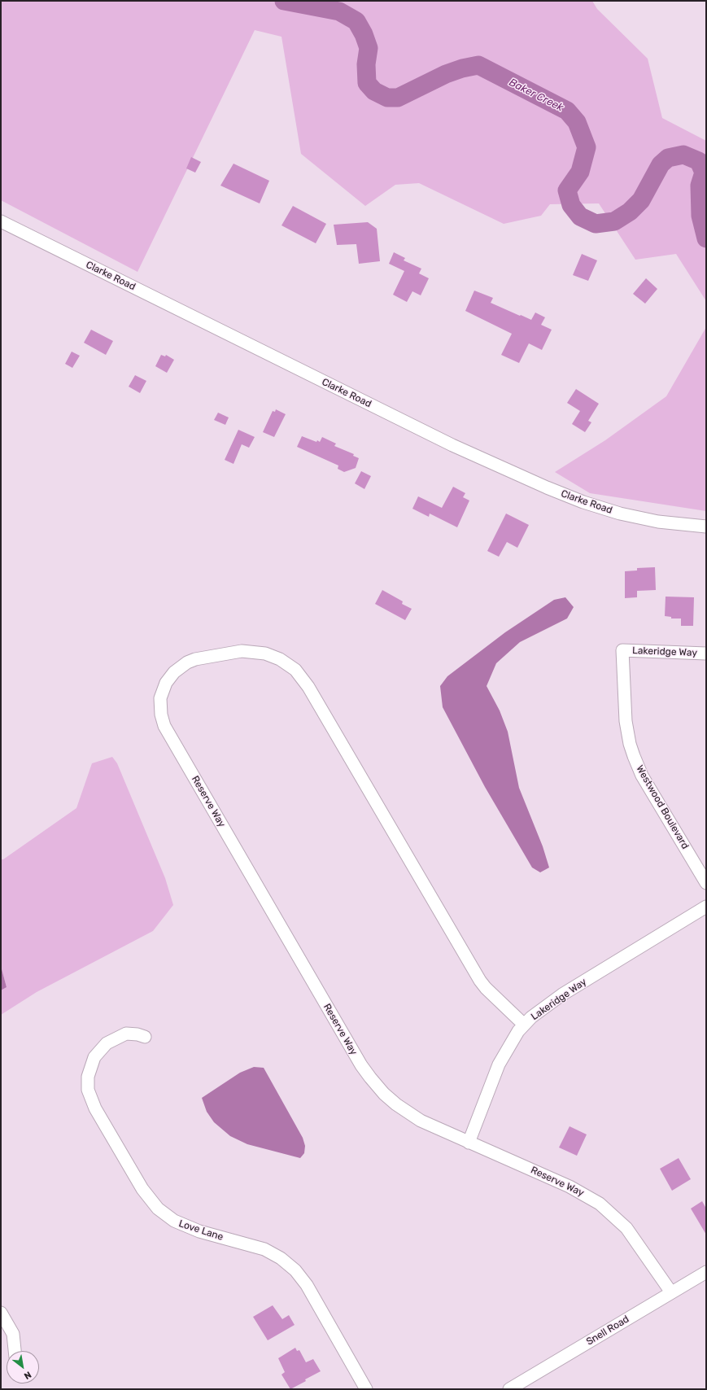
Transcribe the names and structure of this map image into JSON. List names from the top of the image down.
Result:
{
  "streets": {
    "street": [
      "Clarke Road",
      "Lakeridge Way",
      "Reserve Way",
      "Westwood Boulevard",
      "Love Lane",
      "Snell Road"
    ]
  },
  "crossings": [
    ["Lakeridge Way", "Reserve Way"],
    ["Lakeridge Way", "Westwood Boulevard"],
    ["Reserve Way", "Snell Road"]
  ],
  "water": ["Baker Creek"],
  "north": "bottom right"
}
